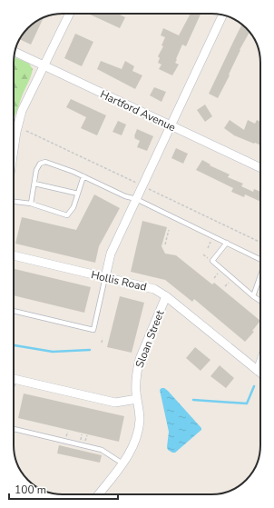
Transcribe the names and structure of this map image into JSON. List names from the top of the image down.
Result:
{
  "streets": {
    "street": ["Hartford Avenue", "Hollis Road", "Sloan Street"]
  },
  "crossings": [
    ["Hollis Road", "Sloan Street"]
  ],
  "scale_bar": "100 m"
}
